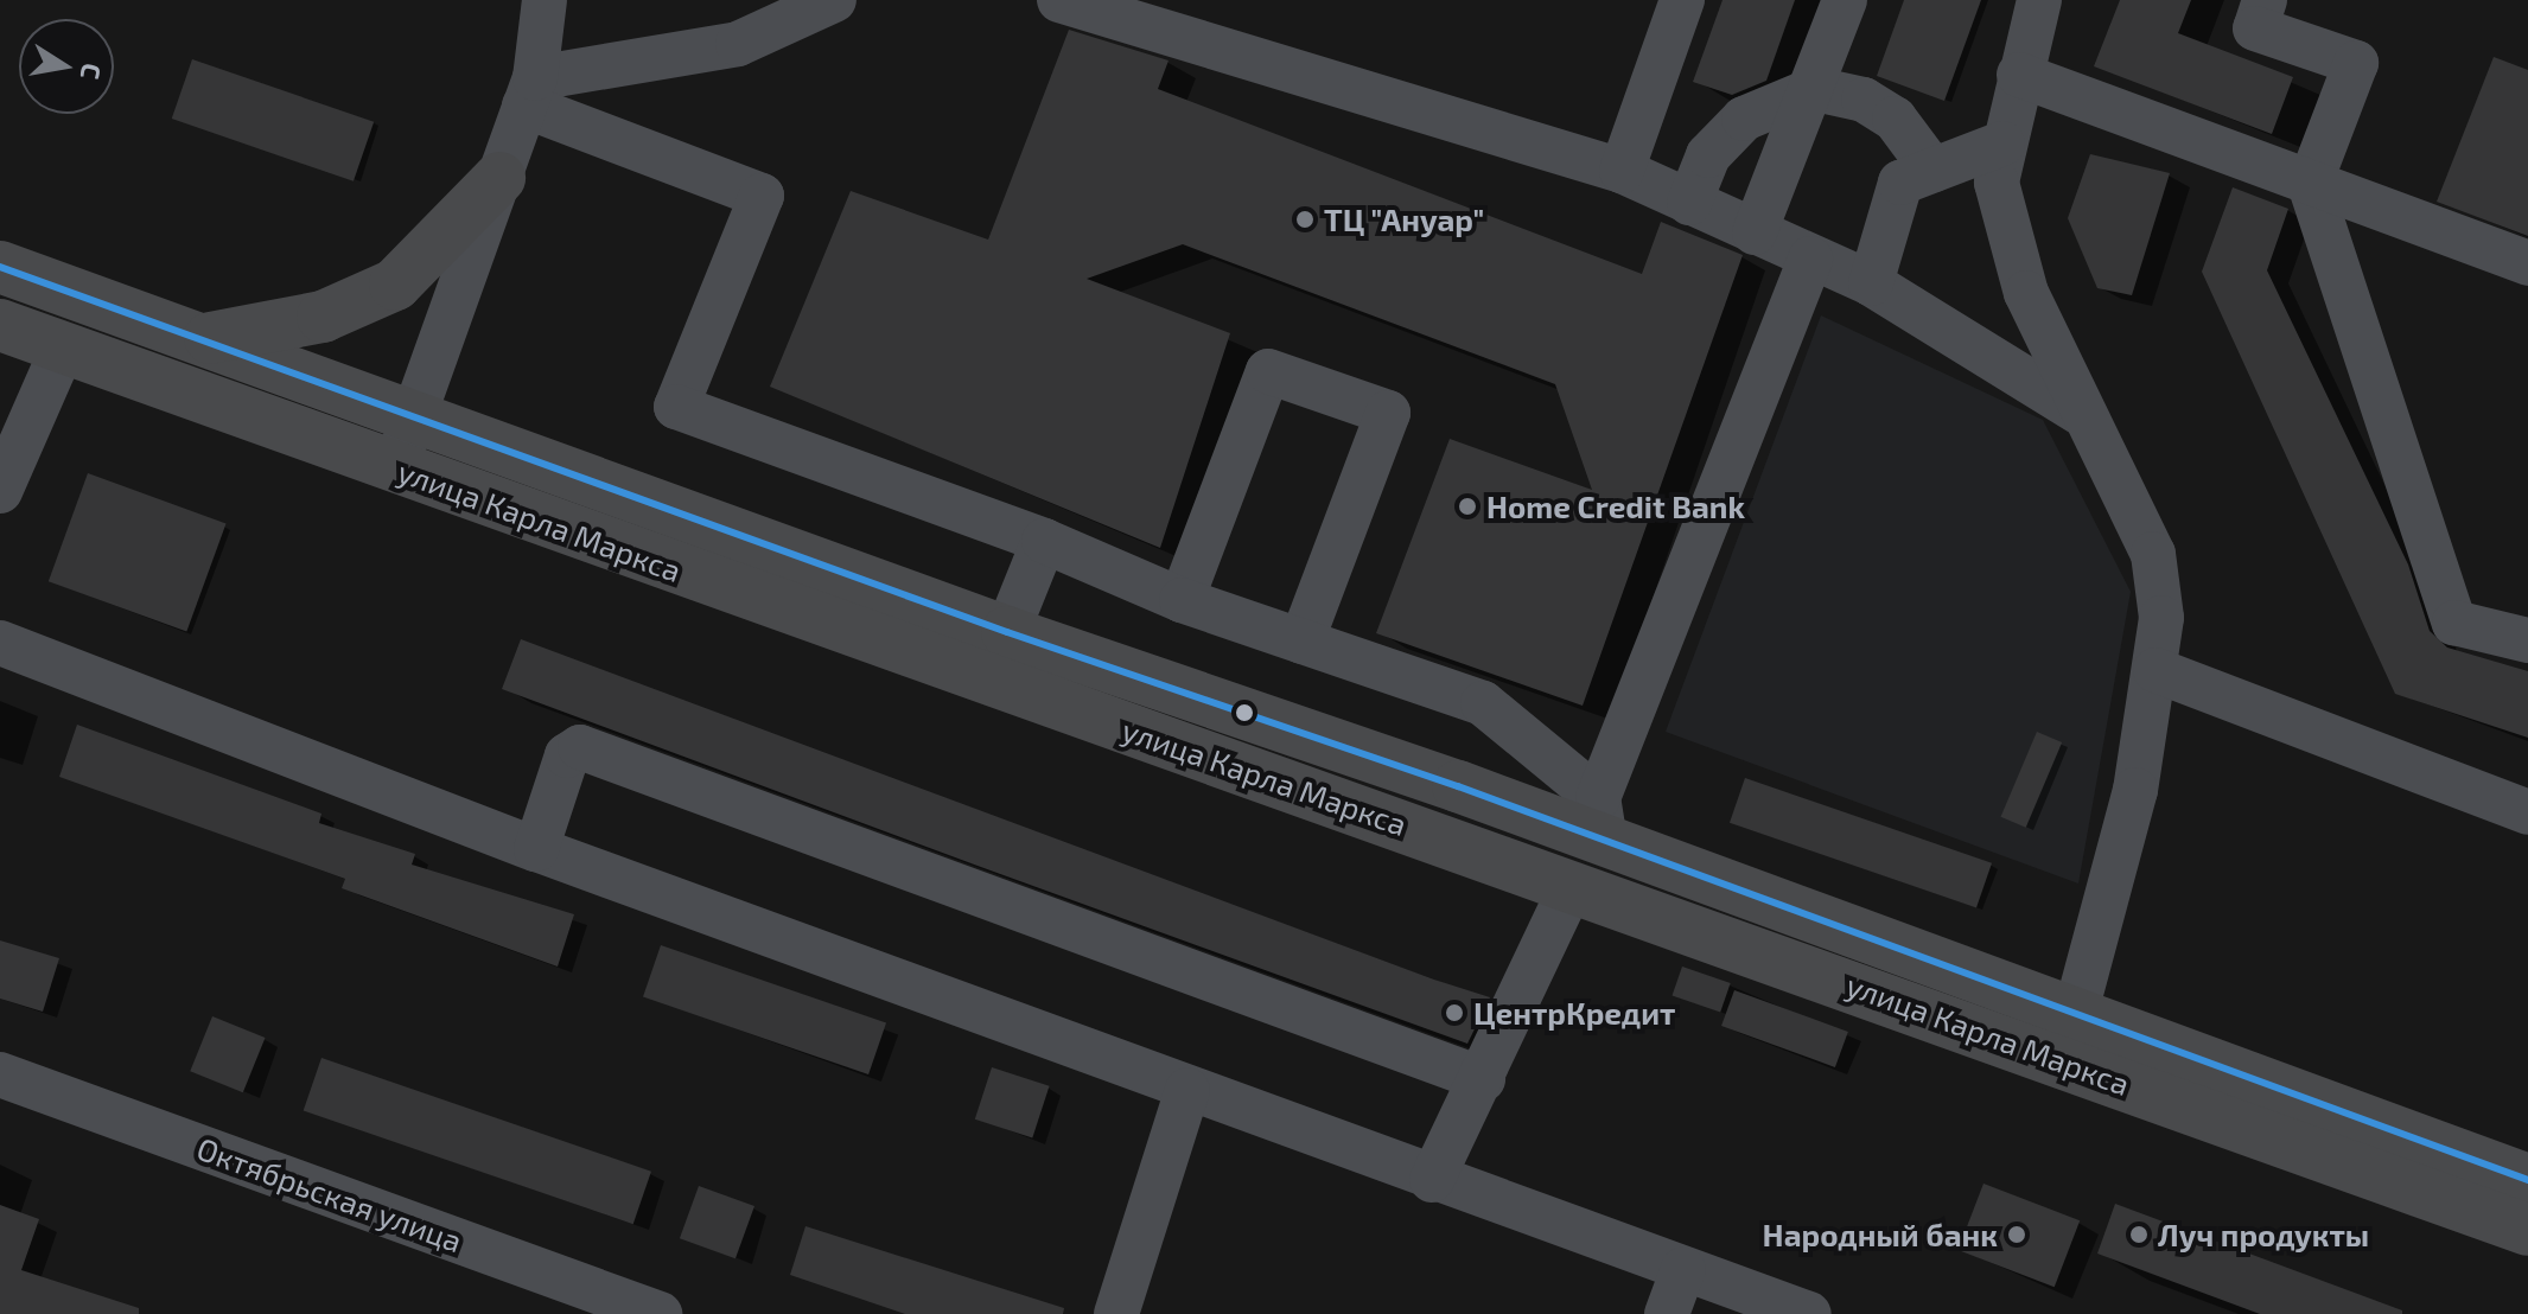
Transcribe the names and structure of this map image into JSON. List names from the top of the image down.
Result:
{
  "streets": {
    "main road": ["улица Карла Маркса"],
    "street": ["Октябрьская улица"]
  },
  "places": [
    "ТЦ \"Ануар\"",
    "Home Credit Bank",
    "ЦентрКредит",
    "Народный банк",
    "Луч продукты"
  ],
  "north": "right"
}
